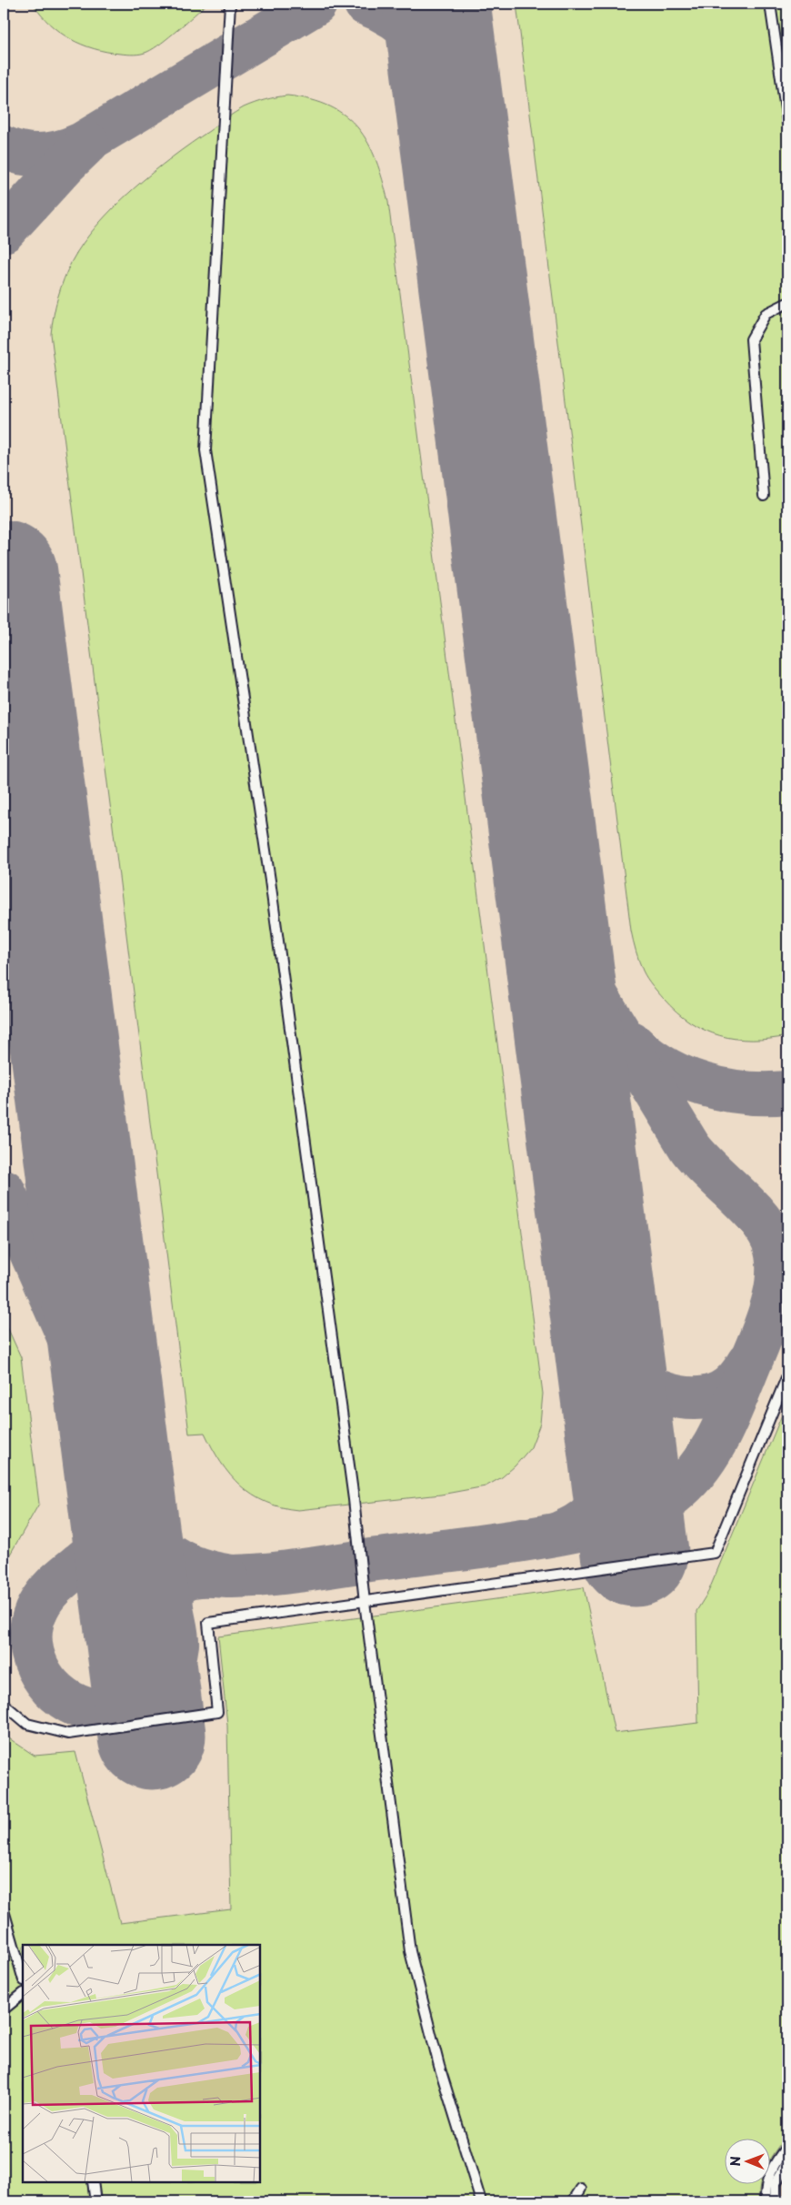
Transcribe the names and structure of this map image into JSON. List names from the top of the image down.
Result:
{
  "north": "left"
}
